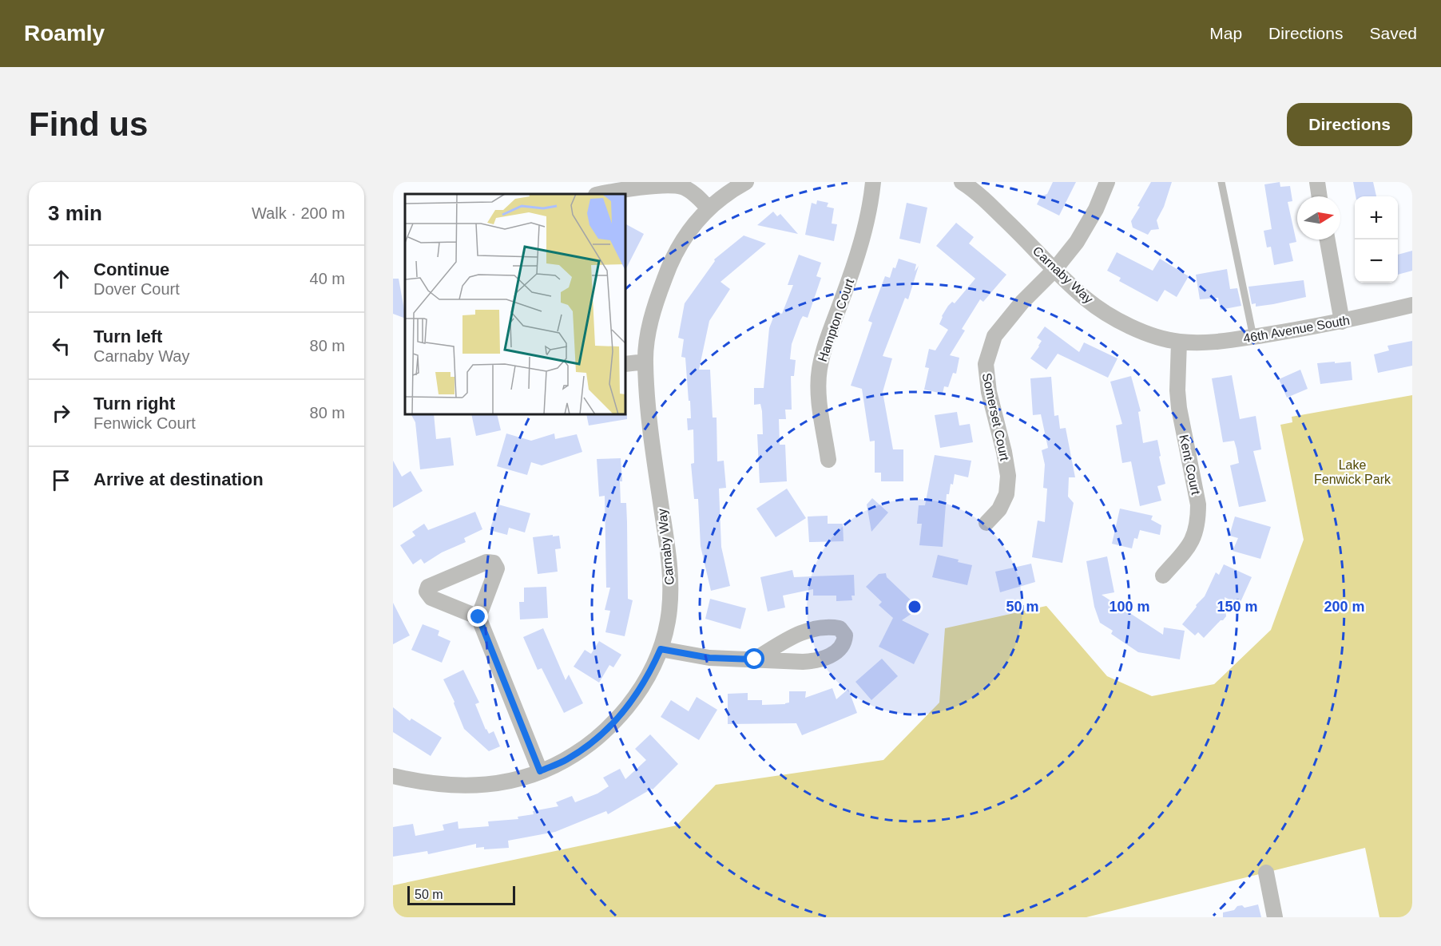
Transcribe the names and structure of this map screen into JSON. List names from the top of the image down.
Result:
{
  "streets": {
    "street": [
      "Carnaby Way",
      "Hampton Court",
      "46th Avenue South",
      "Somerset Court",
      "Kent Court"
    ]
  },
  "crossings": [
    ["Carnaby Way", "46th Avenue South"],
    ["Carnaby Way", "Somerset Court"],
    ["Carnaby Way", "Kent Court"],
    ["46th Avenue South", "Kent Court"]
  ],
  "parks": ["Lake Fenwick Park"],
  "scale_bar": "50 m",
  "north": "right",
  "page": {
    "header": "Roamly",
    "nav": ["Map", "Directions", "Saved"],
    "buttons": "Directions",
    "title": "Find us",
    "heading": ["3 min", "Walk · 200 m"],
    "map_buttons": ["+", "−"],
    "list": [
      ["Continue", "Dover Court", "40 m"],
      ["Turn left", "Carnaby Way", "80 m"],
      ["Turn right", "Fenwick Court", "80 m"],
      "Arrive at destination"
    ],
    "scale": "50 m"
  },
  "rings": [
    "50 m",
    "100 m",
    "150 m",
    "200 m"
  ]
}
